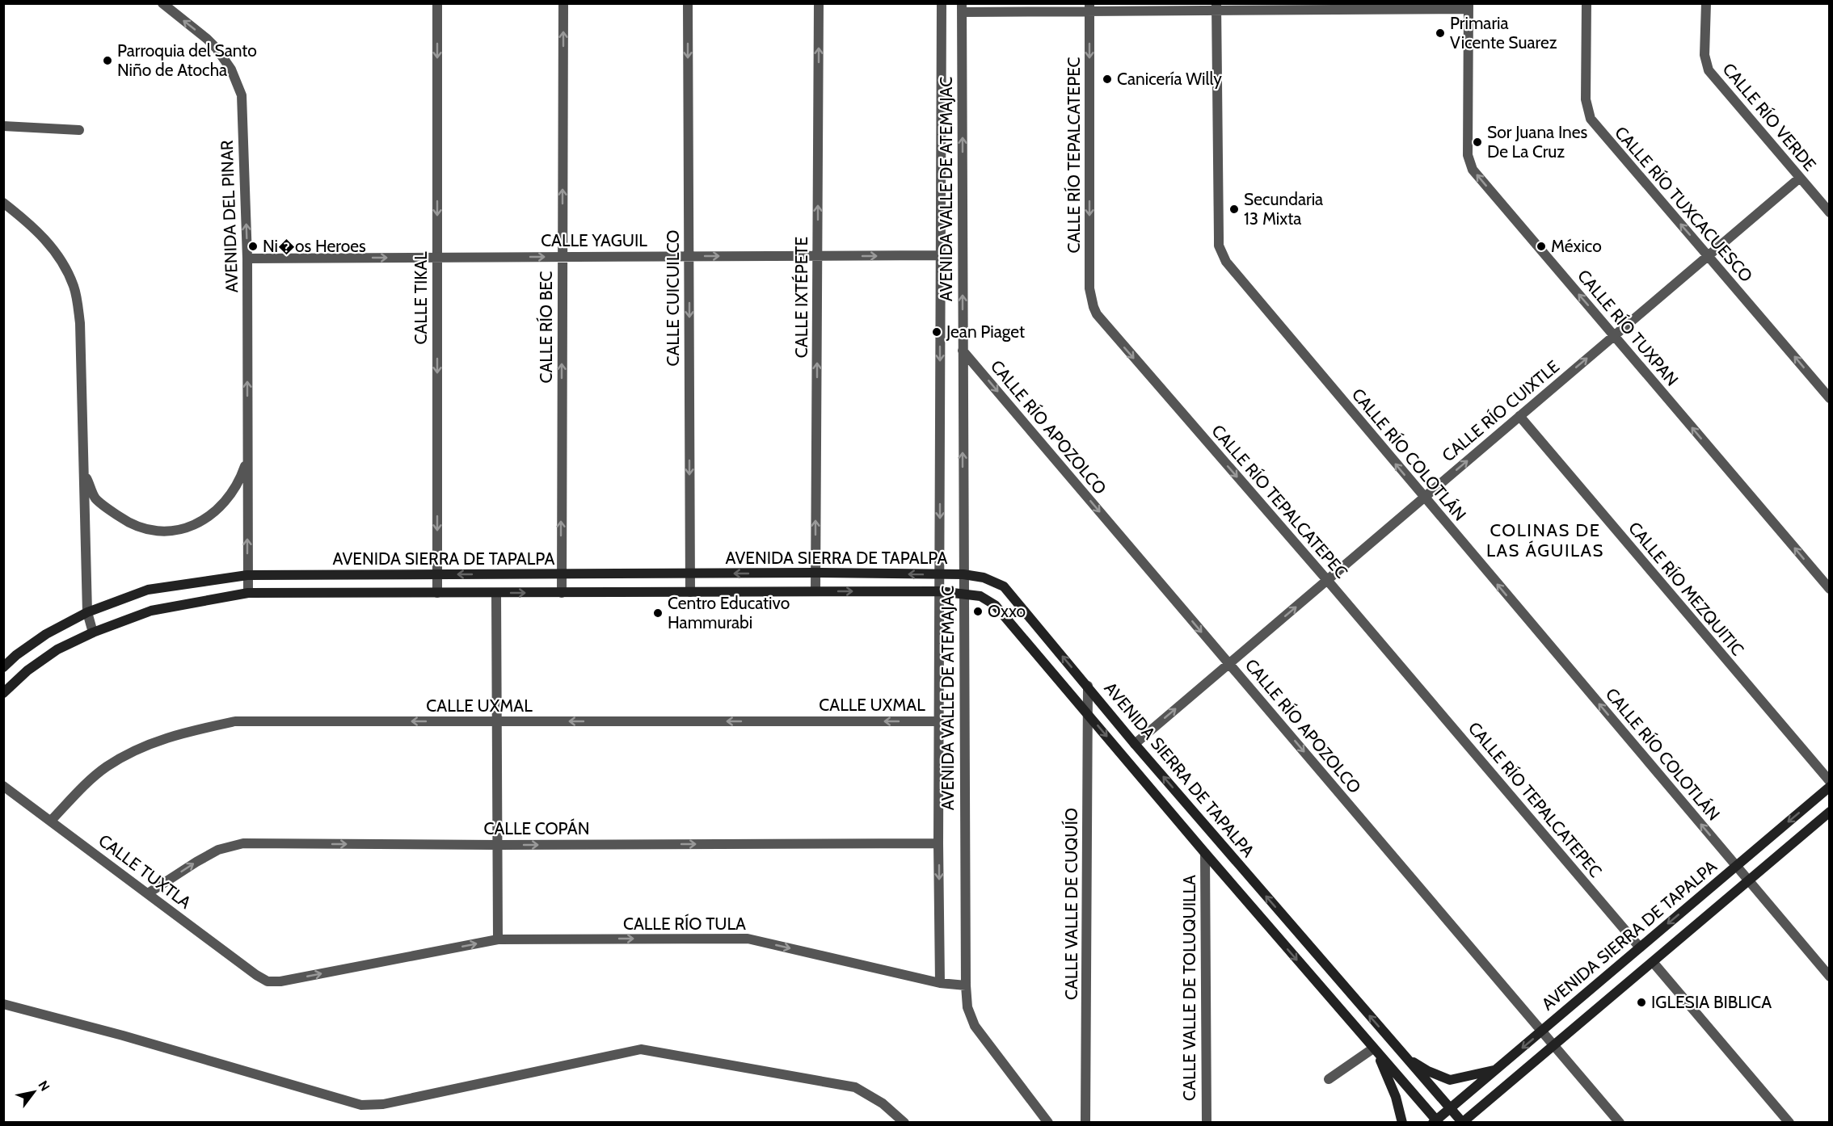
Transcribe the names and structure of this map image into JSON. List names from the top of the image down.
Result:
{
  "streets": {
    "street": [
      "CALLE RÍO VERDE",
      "CALLE RÍO TEPALCATEPEC",
      "AVENIDA VALLE DE ATEMAJAC",
      "CALLE RÍO TUXCACUESCO",
      "AVENIDA DEL PINAR",
      "CALLE YAGUIL",
      "CALLE IXTÉPETE",
      "CALLE TIKAL",
      "CALLE CUICUILCO",
      "CALLE RÍO BEC",
      "CALLE RÍO TUXPAN",
      "CALLE RÍO CUIXTLE",
      "CALLE RÍO APOZOLCO",
      "CALLE RÍO COLOTLÁN",
      "AVENIDA SIERRA DE TAPALPA",
      "CALLE RÍO MEZQUITIC",
      "CALLE UXMAL",
      "CALLE COPÁN",
      "CALLE TUXTLA",
      "CALLE VALLE DE CUQUÍO",
      "CALLE RÍO TULA",
      "CALLE VALLE DE TOLUQUILLA"
    ]
  },
  "crossings": [
    ["CALLE RÍO VERDE", "CALLE RÍO CUIXTLE"],
    ["CALLE RÍO TEPALCATEPEC", "CALLE RÍO CUIXTLE"],
    ["CALLE RÍO TEPALCATEPEC", "AVENIDA SIERRA DE TAPALPA"],
    ["AVENIDA VALLE DE ATEMAJAC", "CALLE YAGUIL"],
    ["AVENIDA VALLE DE ATEMAJAC", "CALLE RÍO APOZOLCO"],
    ["AVENIDA VALLE DE ATEMAJAC", "AVENIDA SIERRA DE TAPALPA"],
    ["AVENIDA VALLE DE ATEMAJAC", "CALLE UXMAL"],
    ["AVENIDA VALLE DE ATEMAJAC", "CALLE COPÁN"],
    ["AVENIDA VALLE DE ATEMAJAC", "CALLE RÍO TULA"],
    ["CALLE RÍO TUXCACUESCO", "CALLE RÍO CUIXTLE"],
    ["AVENIDA DEL PINAR", "CALLE YAGUIL"],
    ["AVENIDA DEL PINAR", "AVENIDA SIERRA DE TAPALPA"],
    ["CALLE YAGUIL", "CALLE IXTÉPETE"],
    ["CALLE YAGUIL", "CALLE TIKAL"],
    ["CALLE YAGUIL", "CALLE CUICUILCO"],
    ["CALLE YAGUIL", "CALLE RÍO BEC"],
    ["CALLE IXTÉPETE", "AVENIDA SIERRA DE TAPALPA"],
    ["CALLE TIKAL", "AVENIDA SIERRA DE TAPALPA"],
    ["CALLE CUICUILCO", "AVENIDA SIERRA DE TAPALPA"],
    ["CALLE RÍO BEC", "AVENIDA SIERRA DE TAPALPA"],
    ["CALLE RÍO TUXPAN", "CALLE RÍO CUIXTLE"],
    ["CALLE RÍO CUIXTLE", "CALLE RÍO APOZOLCO"],
    ["CALLE RÍO CUIXTLE", "CALLE RÍO COLOTLÁN"],
    ["CALLE RÍO CUIXTLE", "AVENIDA SIERRA DE TAPALPA"],
    ["CALLE RÍO CUIXTLE", "CALLE RÍO MEZQUITIC"],
    ["CALLE RÍO APOZOLCO", "AVENIDA SIERRA DE TAPALPA"],
    ["CALLE RÍO COLOTLÁN", "AVENIDA SIERRA DE TAPALPA"],
    ["AVENIDA SIERRA DE TAPALPA", "CALLE VALLE DE CUQUÍO"],
    ["AVENIDA SIERRA DE TAPALPA", "CALLE VALLE DE TOLUQUILLA"],
    ["CALLE UXMAL", "CALLE TUXTLA"],
    ["CALLE COPÁN", "CALLE TUXTLA"],
    ["CALLE TUXTLA", "CALLE RÍO TULA"]
  ],
  "one_way": [
    "CALLE RÍO TEPALCATEPEC",
    "CALLE RÍO TUXCACUESCO",
    "AVENIDA DEL PINAR",
    "CALLE YAGUIL",
    "CALLE IXTÉPETE",
    "CALLE TIKAL",
    "CALLE CUICUILCO",
    "CALLE RÍO BEC",
    "CALLE RÍO TUXPAN",
    "CALLE RÍO CUIXTLE",
    "CALLE RÍO APOZOLCO",
    "CALLE RÍO COLOTLÁN",
    "CALLE UXMAL",
    "CALLE COPÁN",
    "CALLE RÍO TULA"
  ],
  "districts": ["COLINAS DE LAS ÁGUILAS"],
  "places": [
    "Primaria Vicente Suarez",
    "Parroquia del Santo Niño de Atocha",
    "Canicería Willy",
    "Sor Juana Ines De La Cruz",
    "Secundaria 13 Mixta",
    "Ni�os Heroes",
    "México",
    "Jean Piaget",
    "Oxxo",
    "Centro Educativo Hammurabi",
    "IGLESIA BIBLICA"
  ],
  "north": "top right"
}
